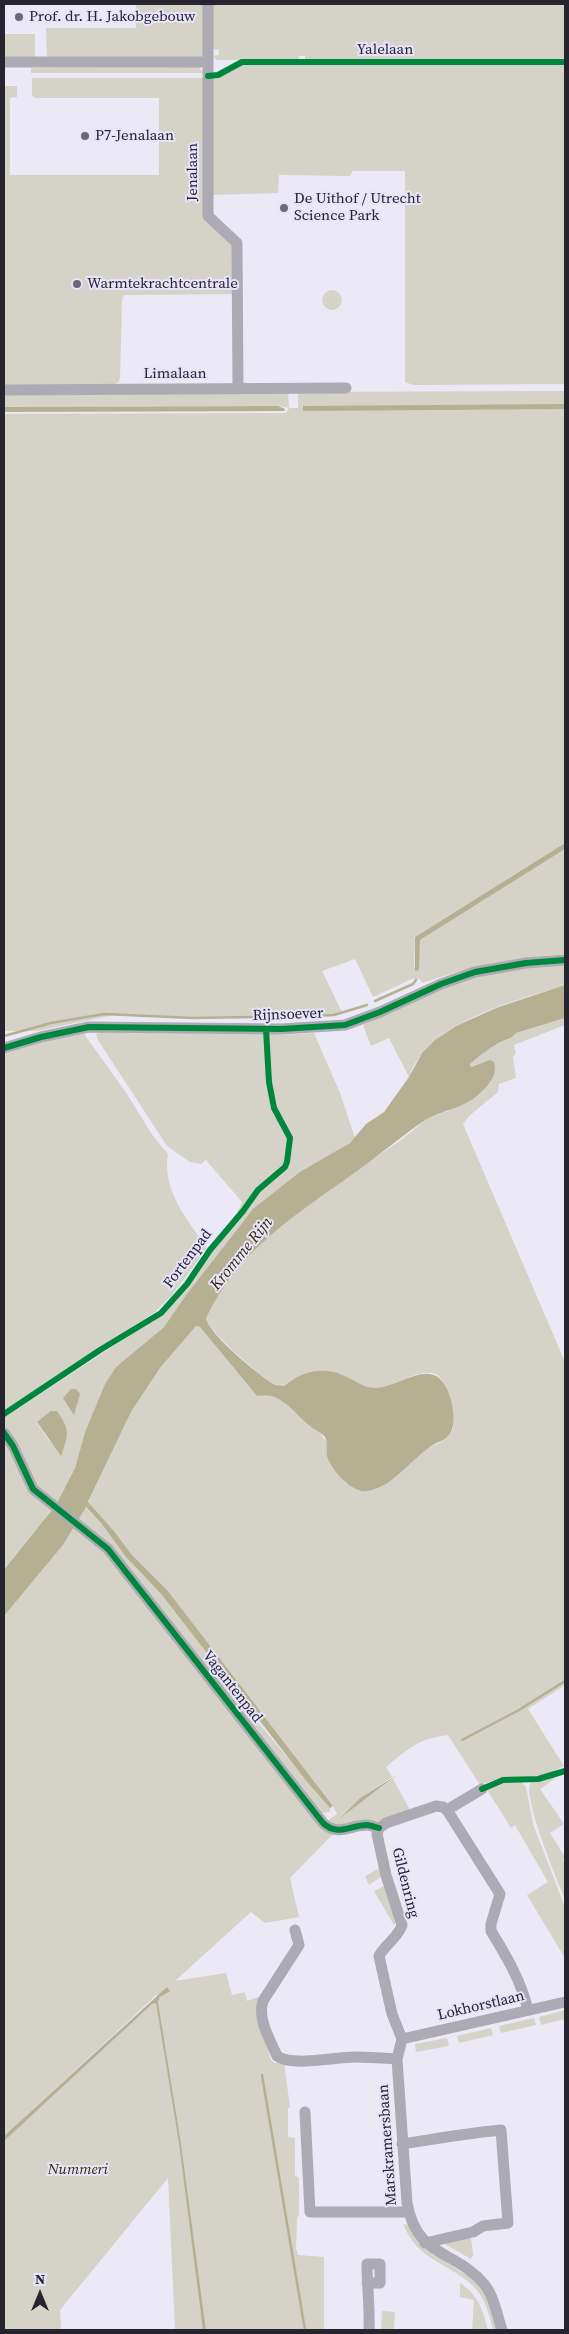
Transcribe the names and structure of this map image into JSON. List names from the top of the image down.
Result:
{
  "streets": {
    "street": [
      "Jenalaan",
      "Limalaan",
      "Rijnsoever",
      "Vagantenpad",
      "Gildenring",
      "Lokhorstlaan",
      "Marskramersbaan"
    ],
    "cycle path": ["Yalelaan", "Fortenpad"]
  },
  "crossings": [
    ["Jenalaan", "Limalaan"],
    ["Vagantenpad", "Gildenring"],
    ["Gildenring", "Lokhorstlaan"],
    ["Gildenring", "Marskramersbaan"],
    ["Lokhorstlaan", "Marskramersbaan"]
  ],
  "water": ["Kromme Rijn"],
  "parks": ["Nummeri"],
  "places": [
    "Prof. dr. H. Jakobgebouw",
    "P7-Jenalaan",
    "De Uithof / Utrecht Science Park",
    "Warmtekrachtcentrale"
  ],
  "north": "top"
}
